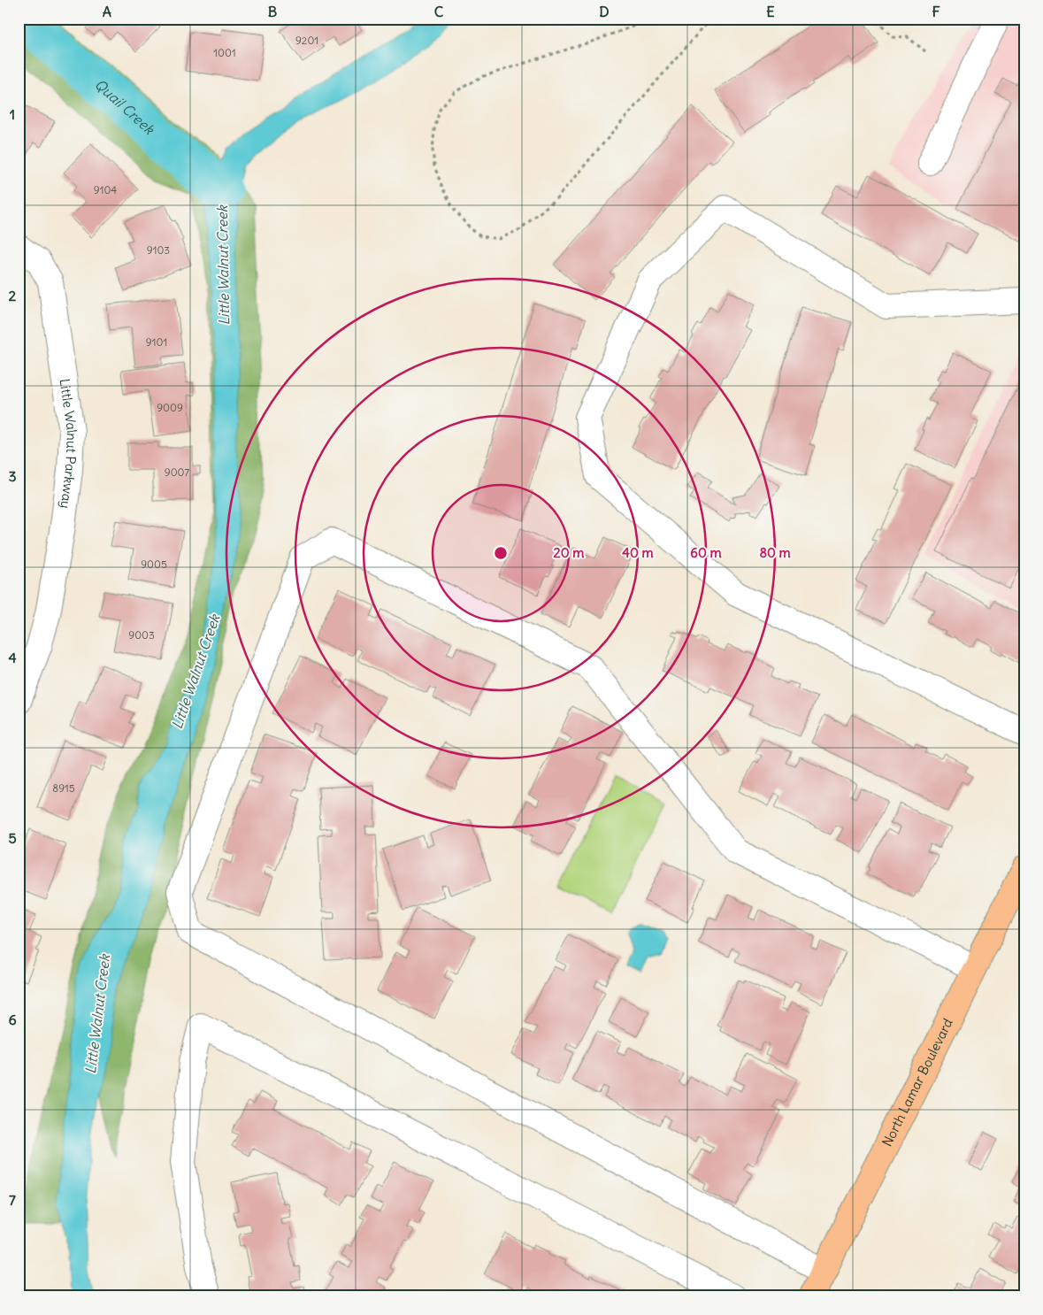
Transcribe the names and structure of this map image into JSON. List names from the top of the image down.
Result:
{
  "streets": {
    "main road": ["North Lamar Boulevard"],
    "street": ["Little Walnut Parkway"]
  },
  "water": ["Quail Creek", "Little Walnut Creek"],
  "house_numbers": [
    "9201",
    "1001",
    "9104",
    "9103",
    "9101",
    "9009",
    "9007",
    "9005",
    "9003",
    "8915"
  ],
  "grid": {
    "columns": [
      "A",
      "B",
      "C",
      "D",
      "E",
      "F"
    ],
    "rows": [
      "1",
      "2",
      "3",
      "4",
      "5",
      "6",
      "7"
    ]
  },
  "rings": [
    "20 m",
    "40 m",
    "60 m",
    "80 m"
  ]
}
